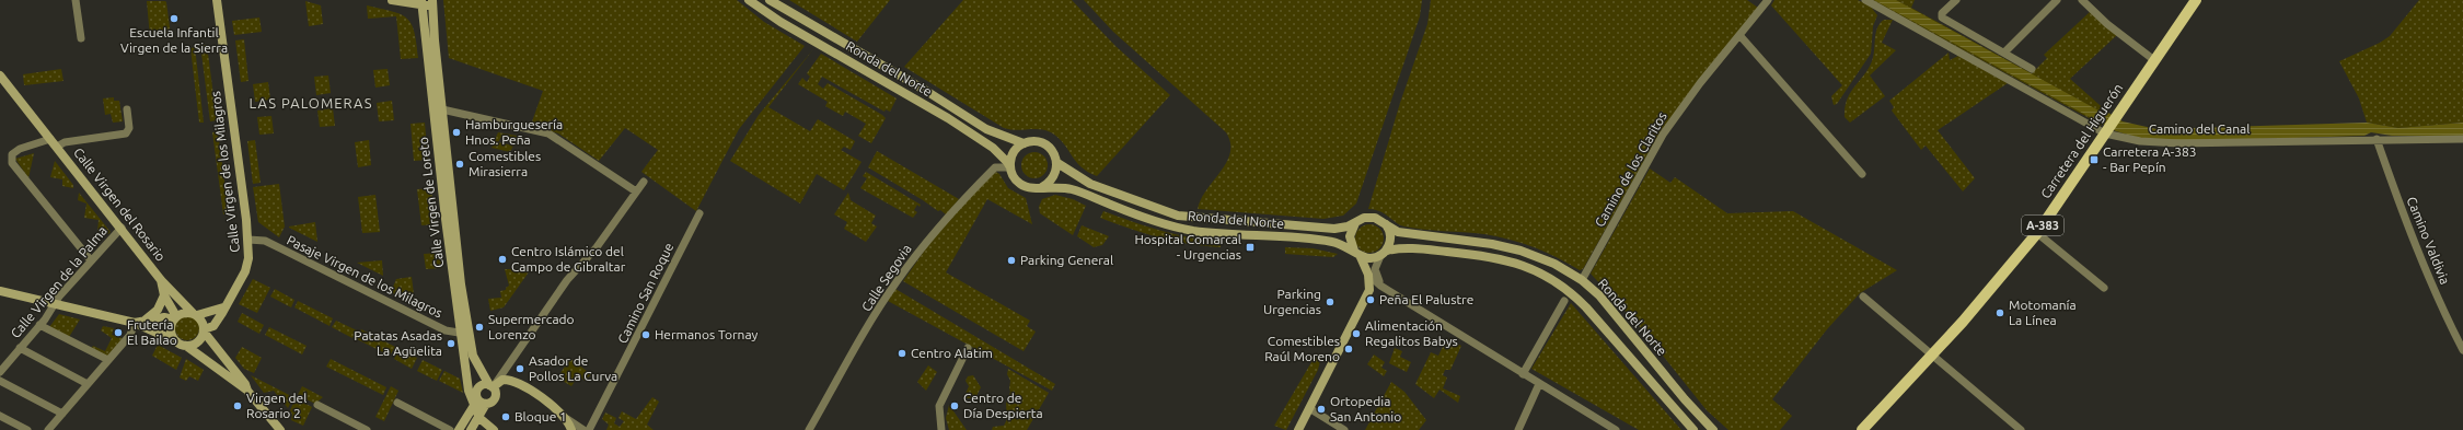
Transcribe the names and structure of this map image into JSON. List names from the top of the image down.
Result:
{
  "streets": {
    "main road": [
      "Ronda del Norte",
      "Carretera del Higuerón",
      "Calle Virgen de los Milagros",
      "Calle Virgen de Loreto",
      "Calle Virgen del Rosario",
      "A-383"
    ],
    "street": [
      "Camino del Canal",
      "Camino de los Claritos",
      "Camino Valdivia",
      "Pasaje Virgen de los Milagros",
      "Calle Segovia",
      "Calle Virgen de la Palma",
      "Camino San Roque"
    ]
  },
  "crossings": [
    ["Ronda del Norte", "Camino de los Claritos"],
    ["Ronda del Norte", "Calle Segovia"],
    ["Camino del Canal", "Carretera del Higuerón"],
    ["Camino del Canal", "Camino Valdivia"],
    ["Calle Virgen de los Milagros", "Calle Virgen del Rosario"],
    ["Calle Virgen de los Milagros", "Pasaje Virgen de los Milagros"],
    ["Calle Virgen de Loreto", "Pasaje Virgen de los Milagros"],
    ["Calle Virgen del Rosario", "Calle Virgen de la Palma"]
  ],
  "districts": ["LAS PALOMERAS"],
  "places": {
    "other": [
      "Escuela Infantil Virgen de la Sierra",
      "Hamburguesería Hnos. Peña",
      "Comestibles Mirasierra",
      "Centro Islámico del Campo de Gibraltar",
      "Parking General",
      "Peña El Palustre",
      "Parking Urgencias",
      "Motomanía La Línea",
      "Supermercado Lorenzo",
      "Frutería El Bailao",
      "Alimentación Regalitos Babys",
      "Hermanos Tornay",
      "Patatas Asadas La Agüelita",
      "Comestibles Raúl Moreno",
      "Centro Alatim",
      "Asador de Pollos La Curva",
      "Virgen del Rosario 2",
      "Centro de Día Despierta",
      "Ortopedia San Antonio",
      "Bloque 1"
    ],
    "transit": ["Carretera A-383 - Bar Pepín", "Hospital Comarcal - Urgencias"]
  }
}
